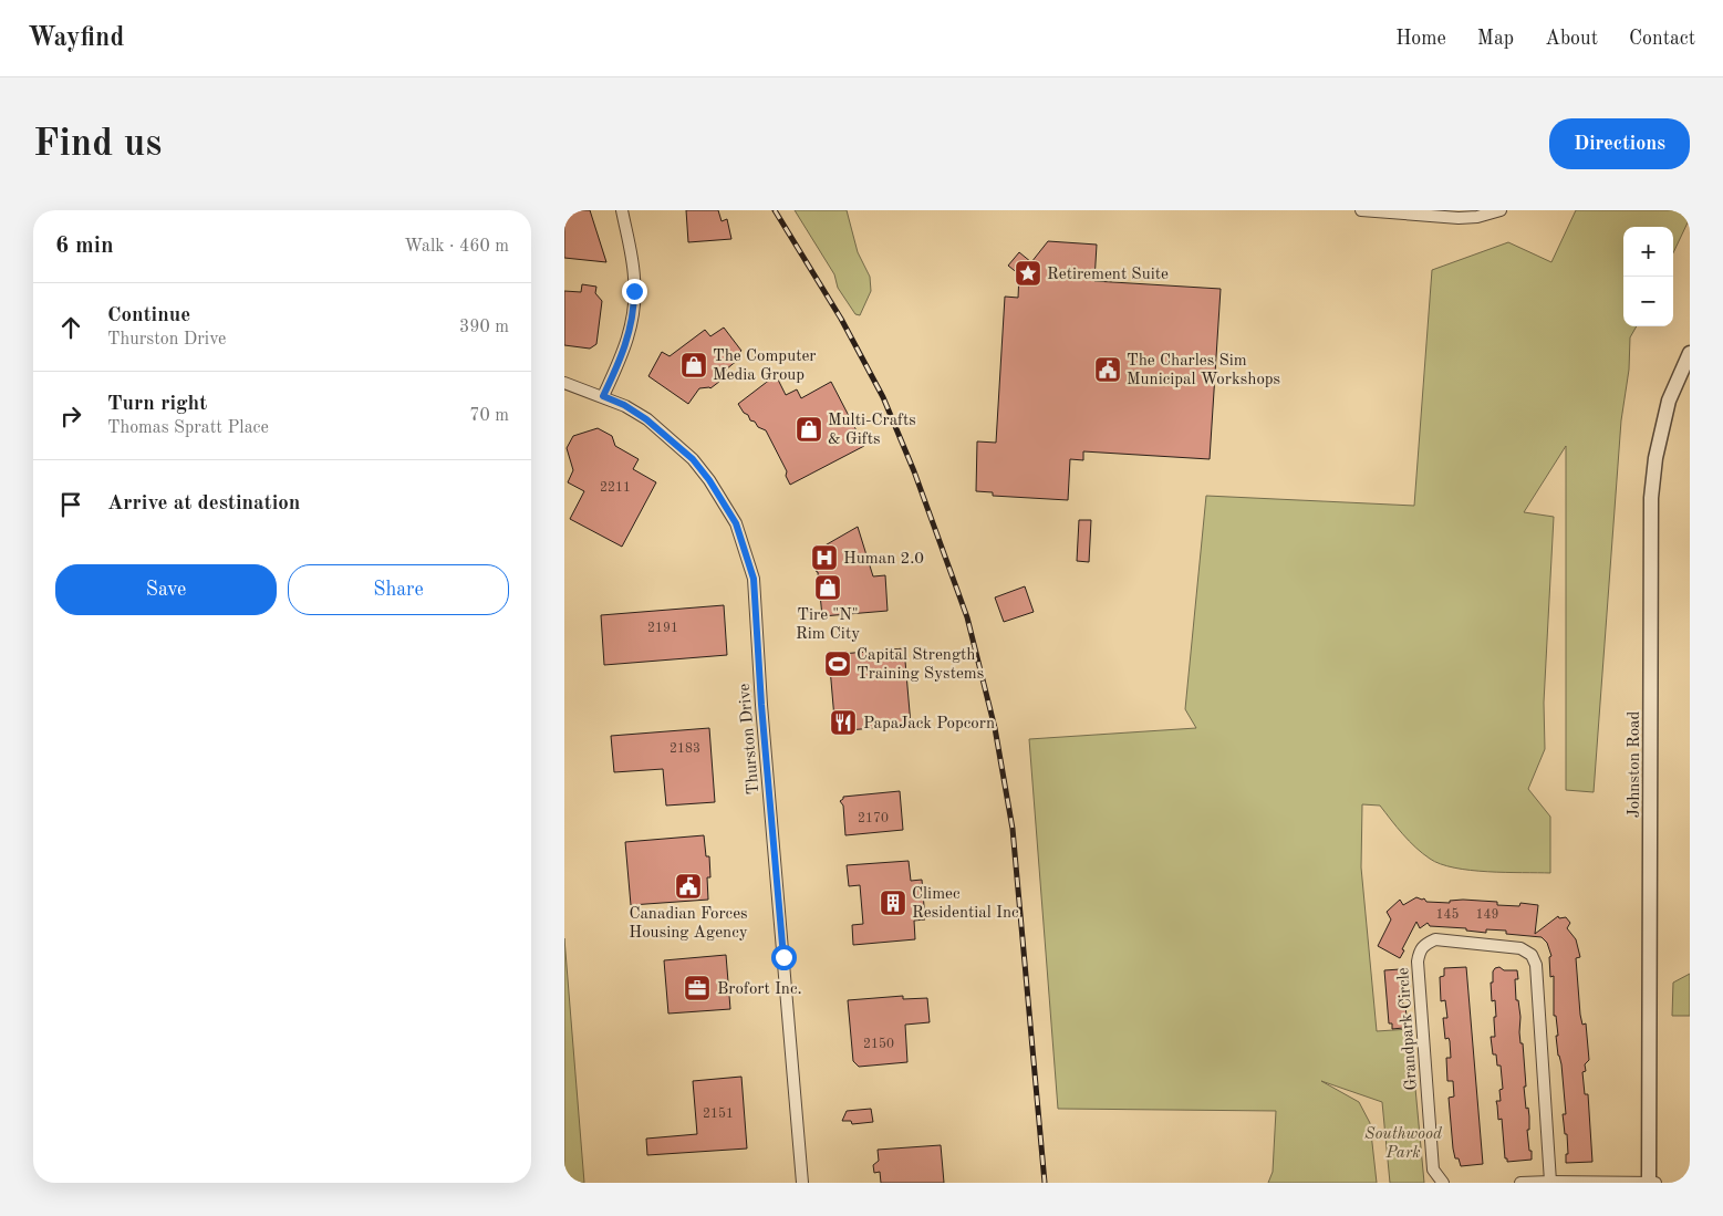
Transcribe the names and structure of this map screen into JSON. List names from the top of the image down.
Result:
{
  "streets": {
    "street": ["Thurston Drive", "Johnston Road", "Grandpark Circle"]
  },
  "parks": ["Southwood Park"],
  "places": {
    "place": ["Retirement Suite"],
    "shop": ["The Computer Media Group", "Multi-Crafts & Gifts", "Tire \"N\" Rim City"],
    "public building": ["The Charles Sim Municipal Workshops", "Canadian Forces Housing Agency"],
    "hospital": ["Human 2.0"],
    "sports": ["Capital Strength Training Systems"],
    "restaurant": ["PapaJack Popcorn"],
    "building": ["Climec Residential Inc"],
    "office": ["Brofort Inc."]
  },
  "house_numbers": [
    "2211",
    "2191",
    "2183",
    "2170",
    "145",
    "149",
    "2150",
    "2151"
  ],
  "page": {
    "header": "Wayfind",
    "nav": [
      "Home",
      "Map",
      "About",
      "Contact"
    ],
    "buttons": [
      "Directions",
      ["Save", "Share"]
    ],
    "title": "Find us",
    "heading": ["6 min", "Walk · 460 m"],
    "map_buttons": ["+", "−"],
    "list": [
      ["Continue", "Thurston Drive", "390 m"],
      ["Turn right", "Thomas Spratt Place", "70 m"],
      "Arrive at destination"
    ]
  }
}
